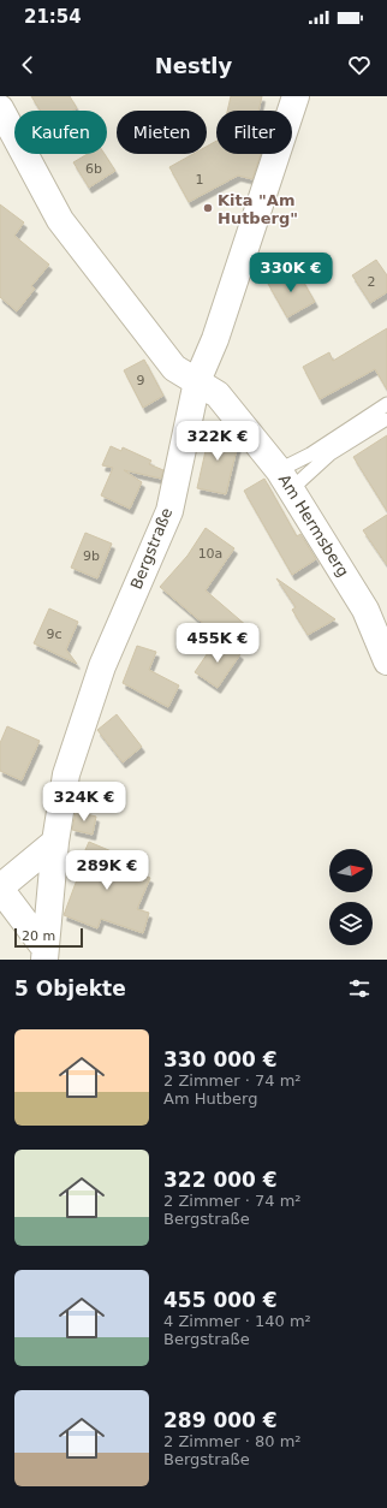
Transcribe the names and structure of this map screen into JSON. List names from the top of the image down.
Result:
{
  "streets": {
    "street": ["Am Hermsberg", "Bergstraße"]
  },
  "crossings": [
    ["Am Hermsberg", "Bergstraße"]
  ],
  "places": ["Kita \"Am Hutberg\""],
  "house_numbers": [
    "6b",
    "1",
    "2",
    "9",
    "10a",
    "9b",
    "9c"
  ],
  "scale_bar": "20 m",
  "north": "right",
  "page": {
    "status": "21:54",
    "header": "Nestly",
    "chip": ["Kaufen", "Mieten", "Filter"],
    "price": [
      "330K €",
      "322K €",
      "455K €",
      "324K €",
      "289K €"
    ],
    "scale": "20 m",
    "heading": "5 Objekte",
    "list": [
      {
        "name": "330 000 €",
        "note": "2 Zimmer · 74 m² · Am Hutberg"
      },
      {
        "name": "322 000 €",
        "note": "2 Zimmer · 74 m² · Bergstraße"
      },
      {
        "name": "455 000 €",
        "note": "4 Zimmer · 140 m² · Bergstraße"
      },
      {
        "name": "289 000 €",
        "note": "2 Zimmer · 80 m² · Bergstraße"
      }
    ]
  }
}
